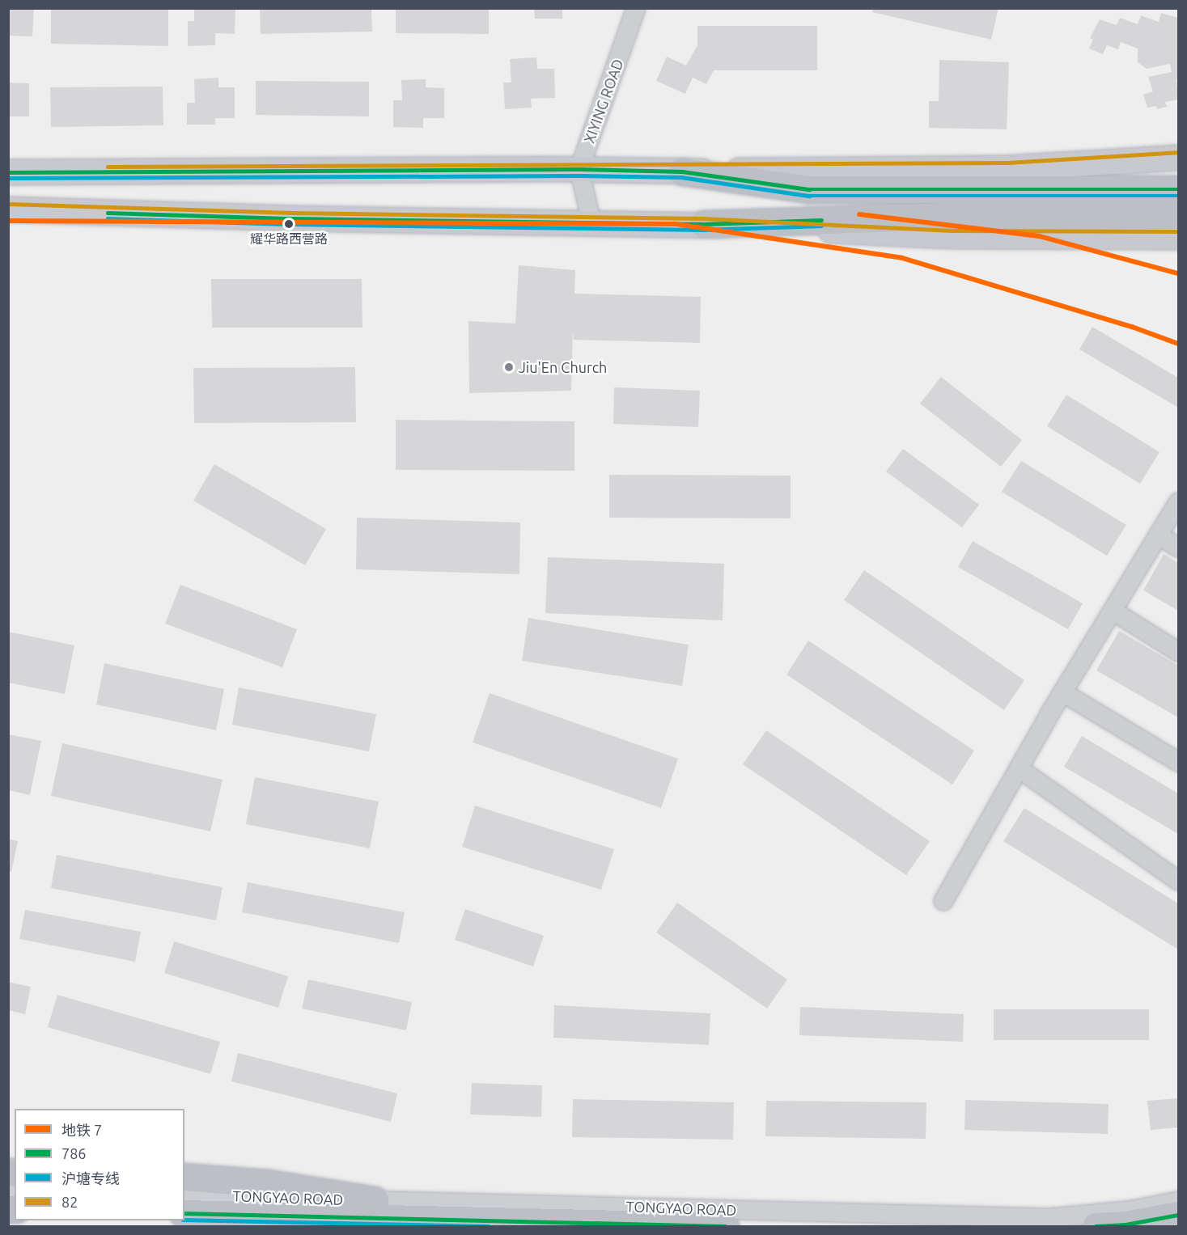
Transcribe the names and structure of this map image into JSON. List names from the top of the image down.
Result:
{
  "streets": {
    "street": ["XIYING ROAD", "TONGYAO ROAD"]
  },
  "places": ["耀华路西营路", "Jiu'En Church"],
  "lines": [
    "transit line 82",
    "transit line 786",
    "transit line 沪塘专线",
    "metro line 7"
  ],
  "legend": [
    "地铁 7",
    "786",
    "沪塘专线",
    "82"
  ]
}
